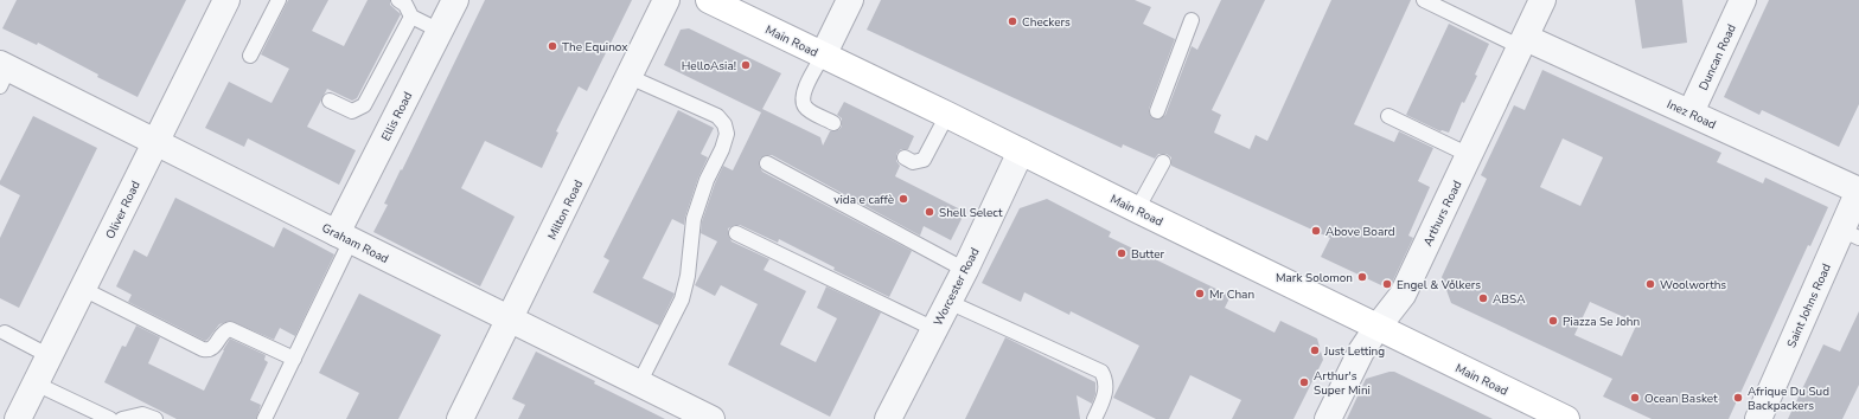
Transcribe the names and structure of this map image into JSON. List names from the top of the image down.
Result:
{
  "streets": {
    "main road": ["Main Road"],
    "street": [
      "Duncan Road",
      "Inez Road",
      "Ellis Road",
      "Oliver Road",
      "Milton Road",
      "Arthurs Road",
      "Graham Road",
      "Worcester Road",
      "Saint Johns Road"
    ]
  },
  "crossings": [
    ["Main Road", "Arthurs Road"],
    ["Main Road", "Worcester Road"],
    ["Duncan Road", "Inez Road"],
    ["Inez Road", "Arthurs Road"],
    ["Inez Road", "Saint Johns Road"],
    ["Ellis Road", "Graham Road"],
    ["Oliver Road", "Graham Road"],
    ["Milton Road", "Graham Road"]
  ],
  "places": [
    "Checkers",
    "The Equinox",
    "HelloAsia!",
    "vida e caffè",
    "Shell Select",
    "Above Board",
    "Butter",
    "Mark Solomon",
    "Engel & Vőlkers",
    "Woolworths",
    "Mr Chan",
    "ABSA",
    "Piazza Se John",
    "Just Letting",
    "Arthur's Super Mini",
    "Ocean Basket",
    "Afrique Du Sud Backpackers"
  ]
}
